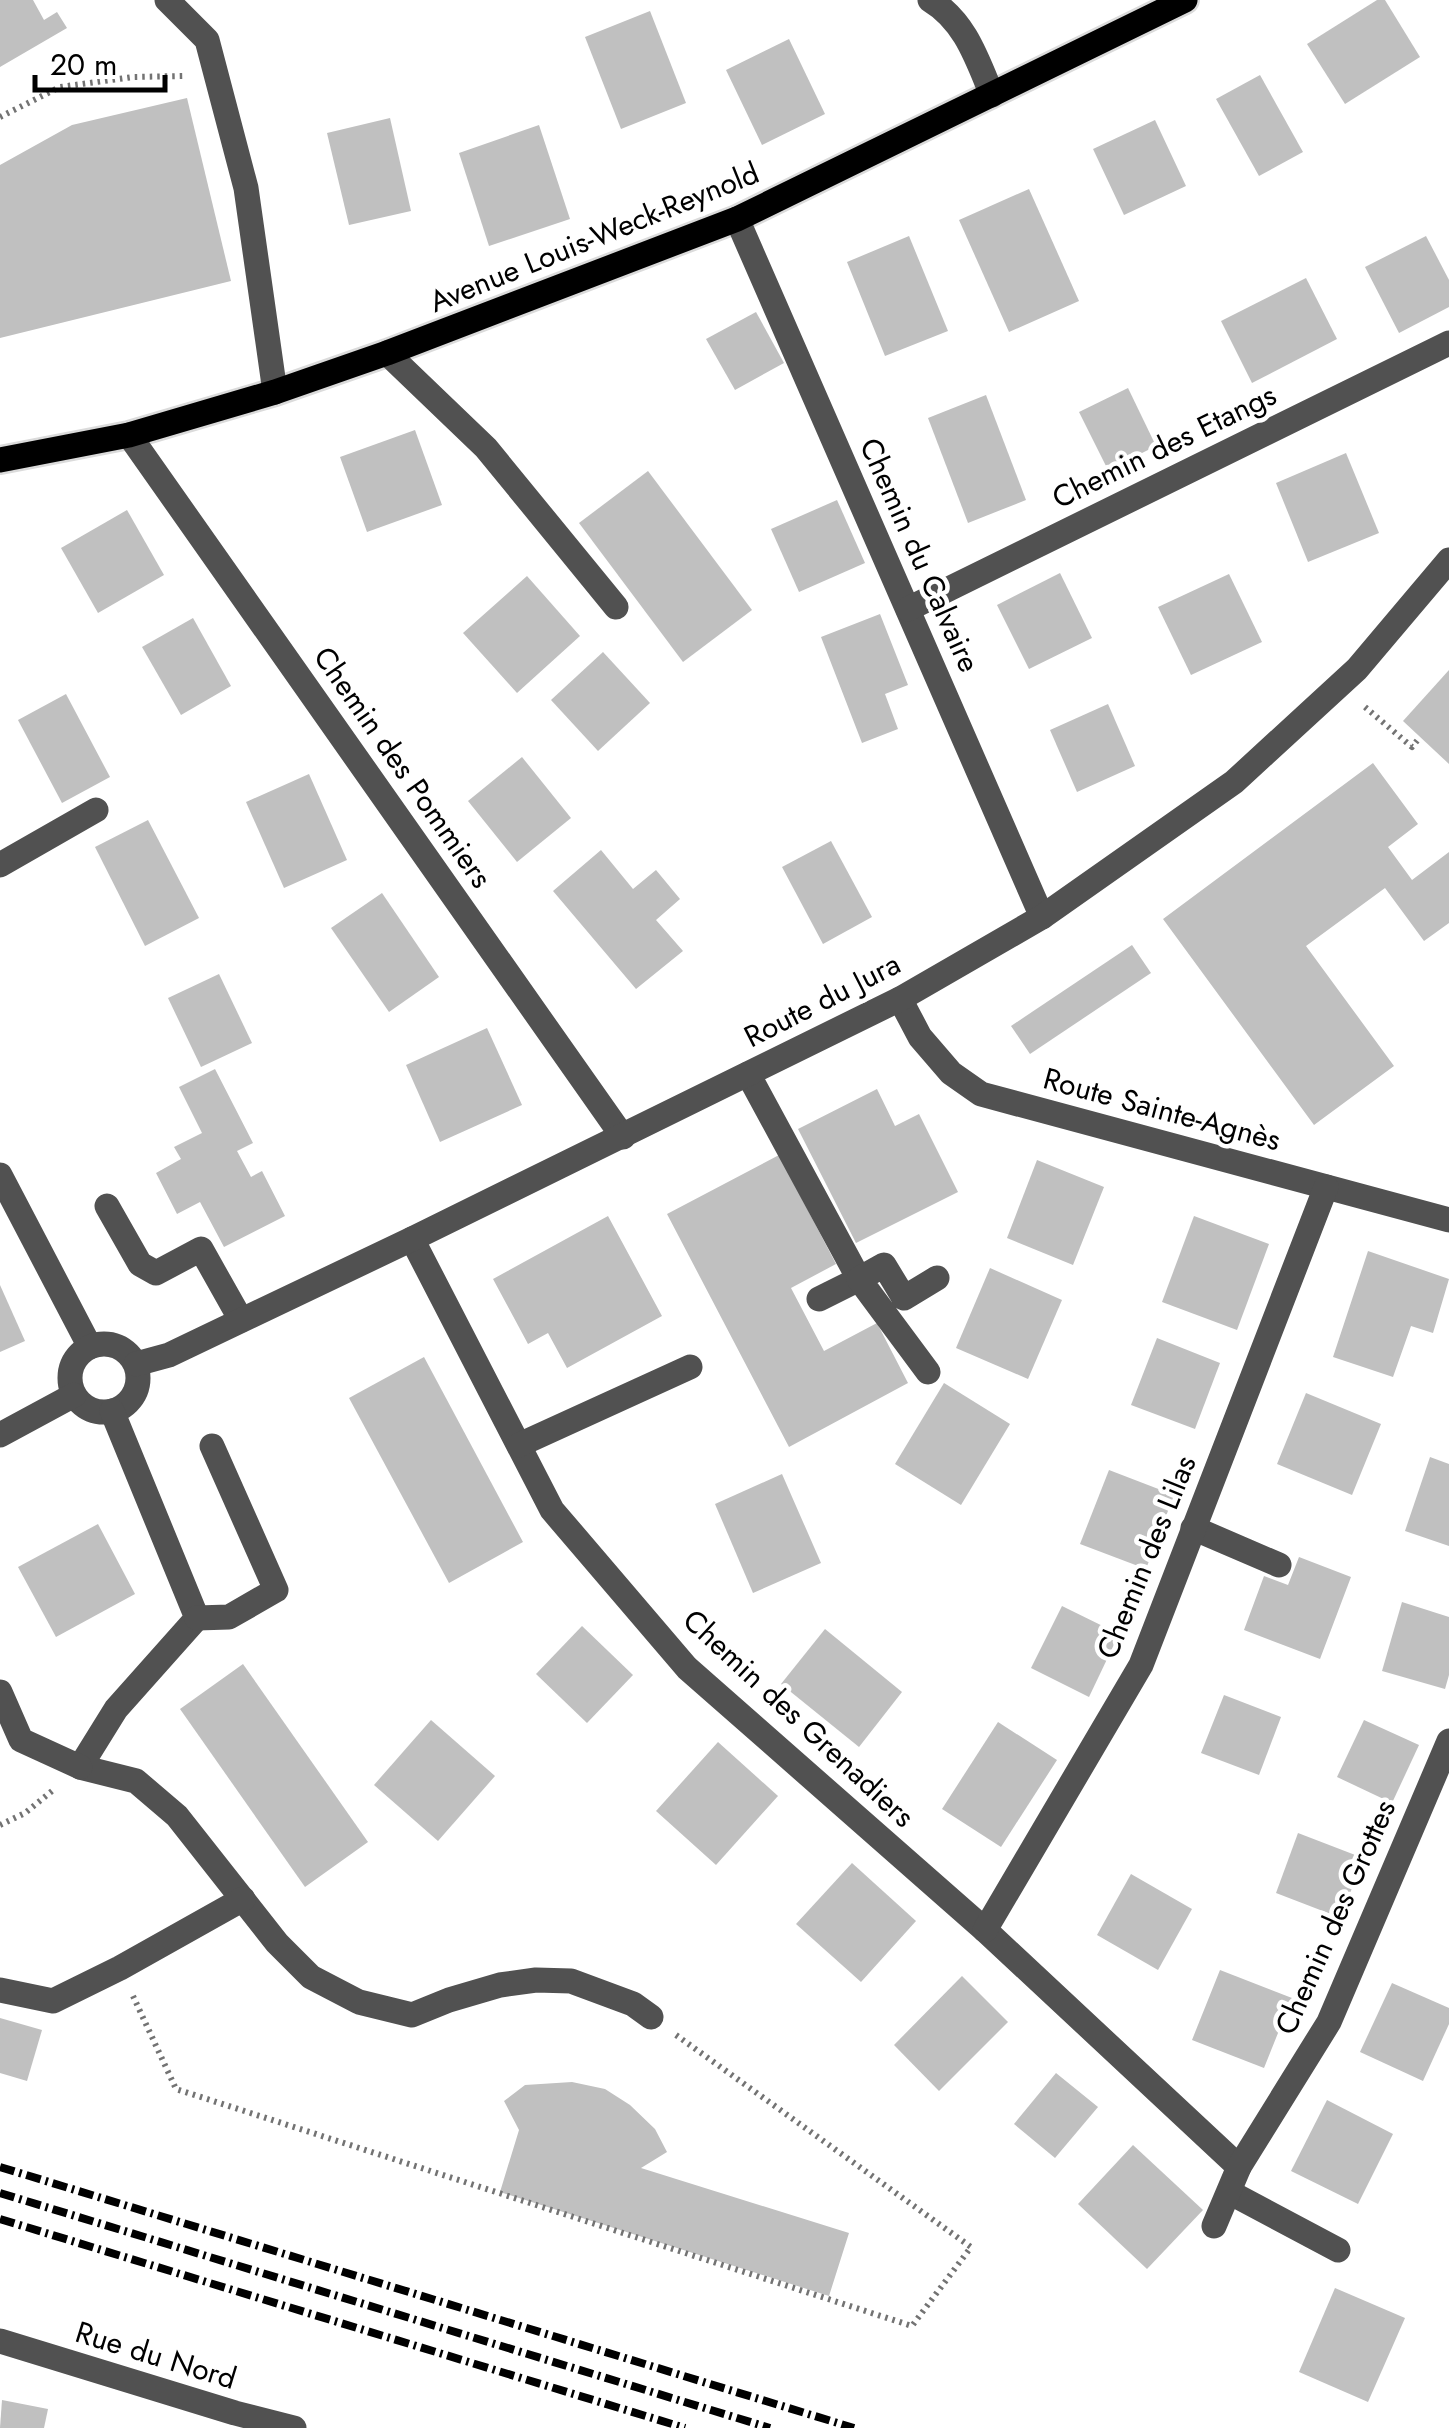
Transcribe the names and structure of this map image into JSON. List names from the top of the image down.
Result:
{
  "streets": {
    "main road": ["Avenue Louis-Weck-Reynold"],
    "street": [
      "Chemin des Etangs",
      "Chemin du Calvaire",
      "Chemin des Pommiers",
      "Route du Jura",
      "Route Sainte-Agnès",
      "Chemin des Lilas",
      "Chemin des Grenadiers",
      "Chemin des Grottes",
      "Rue du Nord"
    ]
  },
  "crossings": [
    ["Avenue Louis-Weck-Reynold", "Chemin du Calvaire"],
    ["Avenue Louis-Weck-Reynold", "Chemin des Pommiers"],
    ["Chemin des Etangs", "Chemin du Calvaire"],
    ["Chemin du Calvaire", "Route du Jura"],
    ["Chemin des Pommiers", "Route du Jura"],
    ["Route du Jura", "Route Sainte-Agnès"],
    ["Route du Jura", "Chemin des Grenadiers"],
    ["Route Sainte-Agnès", "Chemin des Lilas"],
    ["Chemin des Lilas", "Chemin des Grenadiers"],
    ["Chemin des Grenadiers", "Chemin des Grottes"]
  ],
  "scale_bar": "20 m"
}
